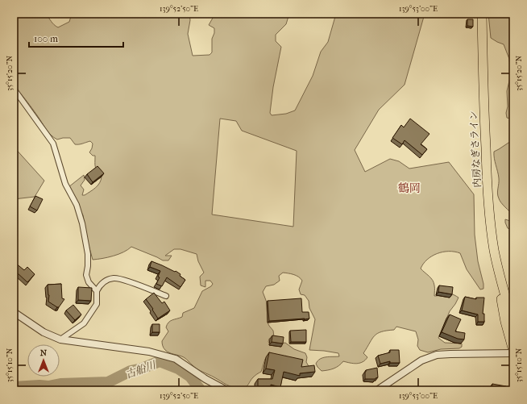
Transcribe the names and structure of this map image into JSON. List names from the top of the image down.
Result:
{
  "streets": {
    "highway": ["内房なぎさライン"]
  },
  "districts": ["鶴岡"],
  "water": ["古船川"],
  "scale_bar": "100 m",
  "north": "top",
  "coordinates": [
    "139°52'50\"E",
    "139°53'00\"E",
    "35°15'20\"N",
    "35°15'10\"N"
  ]
}
